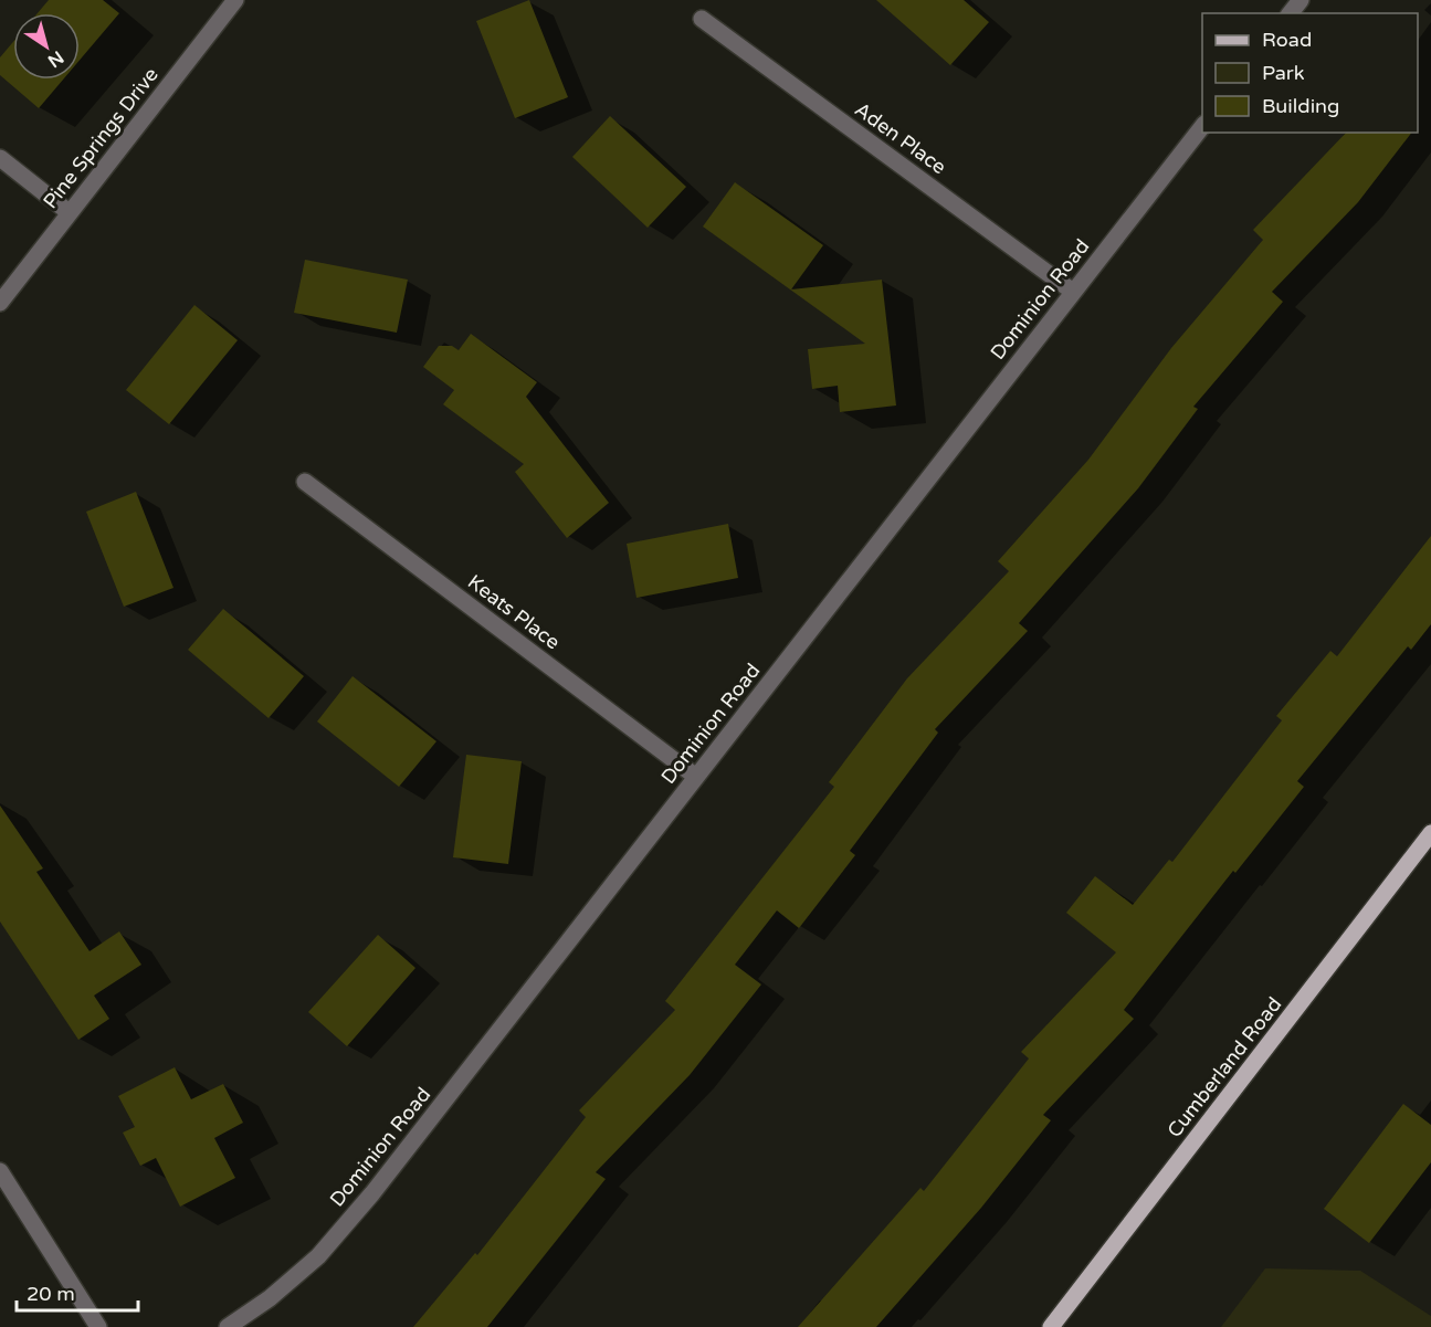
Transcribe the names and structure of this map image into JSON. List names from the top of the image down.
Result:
{
  "streets": {
    "main road": ["Cumberland Road"],
    "street": [
      "Pine Springs Drive",
      "Aden Place",
      "Dominion Road",
      "Keats Place"
    ]
  },
  "crossings": [
    ["Aden Place", "Dominion Road"],
    ["Dominion Road", "Keats Place"]
  ],
  "legend": ["Road", "Park", "Building"],
  "scale_bar": "20 m",
  "north": "bottom right"
}
